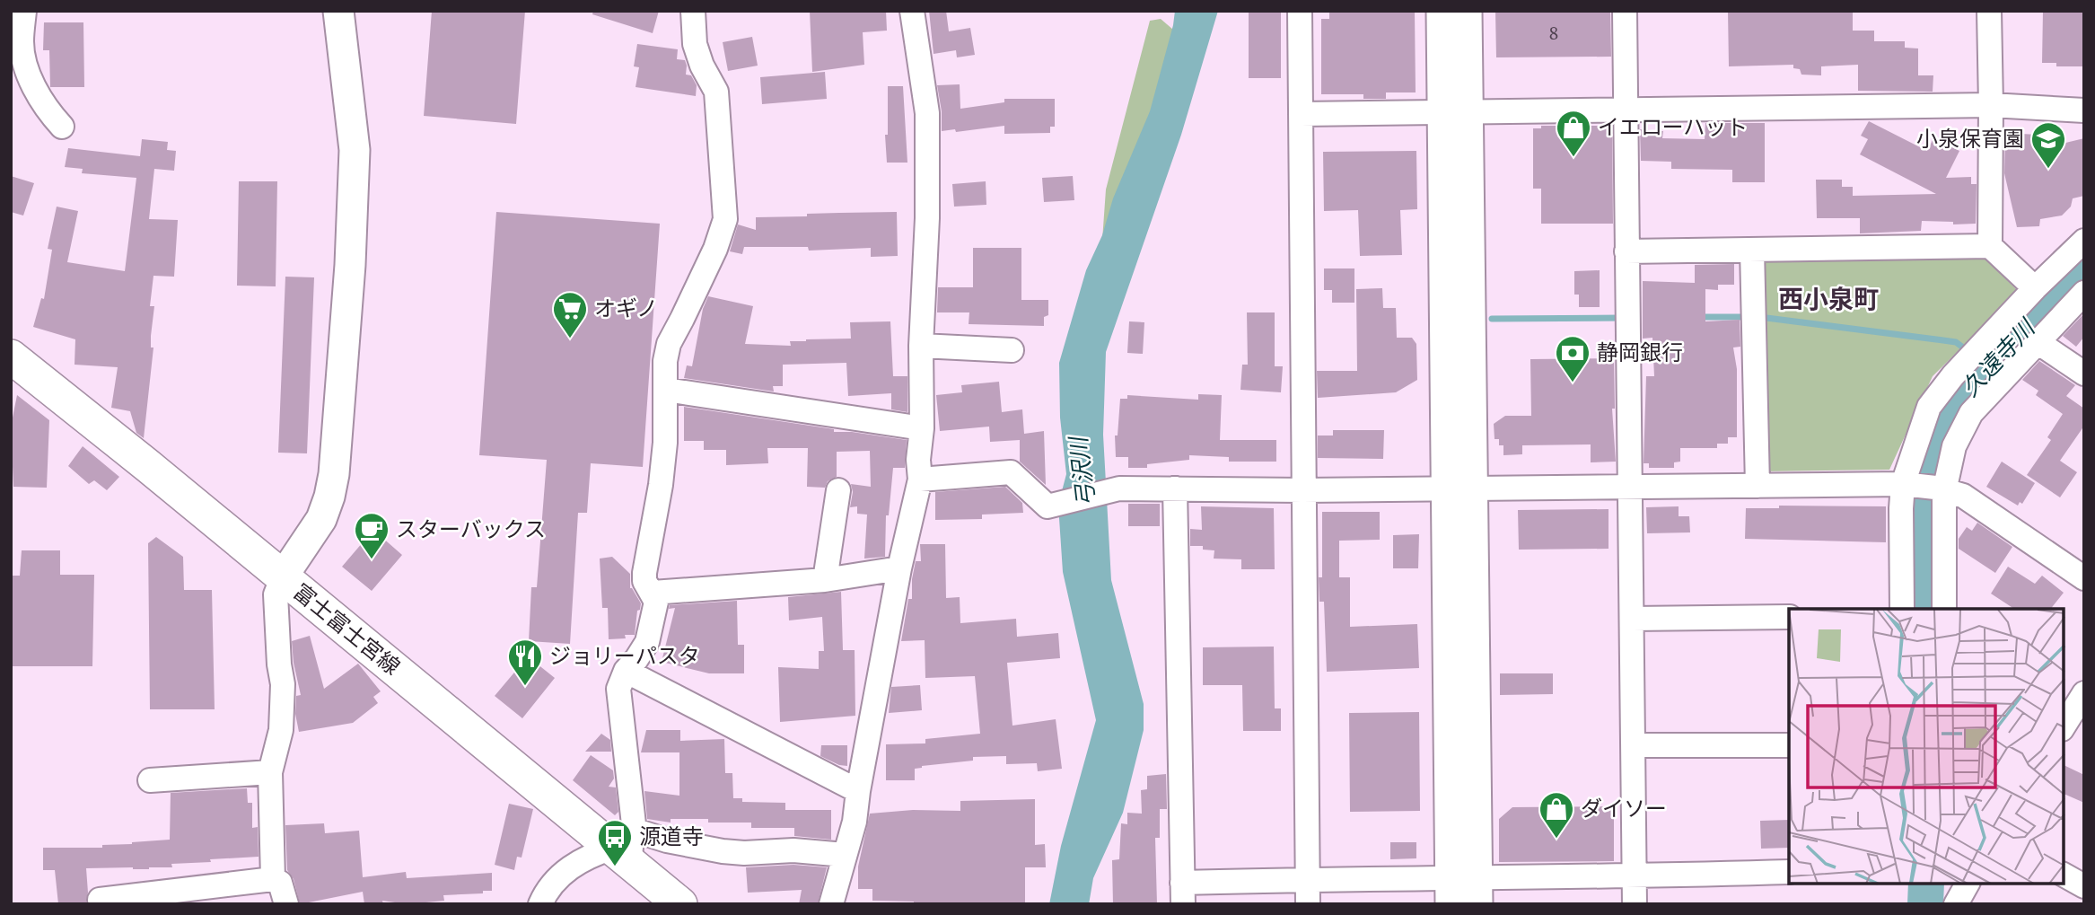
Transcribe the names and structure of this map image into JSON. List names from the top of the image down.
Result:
{
  "streets": {
    "main road": ["富士富士宮線"]
  },
  "districts": ["西小泉町"],
  "water": ["久遠寺川", "弓沢川"],
  "places": {
    "shop": ["イエローハット", "ダイソー"],
    "school or university": ["小泉保育園"],
    "supermarket": ["オギノ"],
    "bank": ["静岡銀行"],
    "cafe": ["スターバックス"],
    "restaurant": ["ジョリーパスタ"],
    "bus stop": ["源道寺"]
  },
  "house_numbers": ["8"]
}
